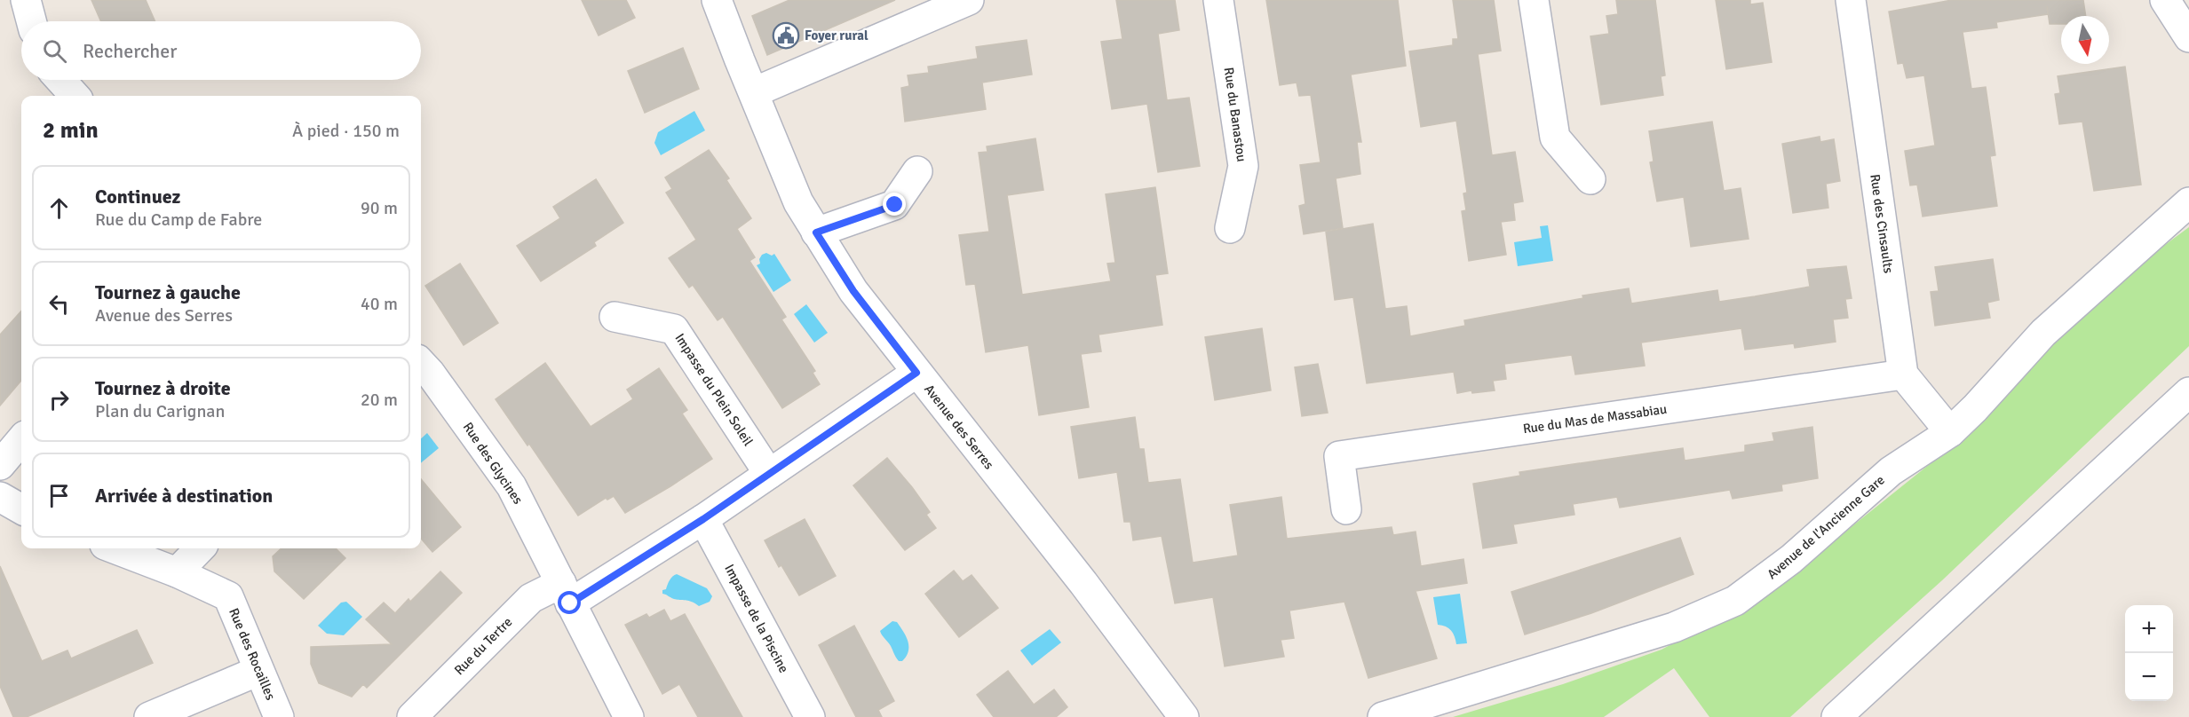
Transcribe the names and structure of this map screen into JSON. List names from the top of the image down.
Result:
{
  "streets": {
    "street": [
      "Rue du Banastou",
      "Rue des Cinsaults",
      "Impasse du Plein Soleil",
      "Rue du Mas de Massabiau",
      "Avenue des Serres",
      "Rue des Glycines",
      "Avenue de l'Ancienne Gare",
      "Impasse de la Piscine",
      "Rue du Tertre",
      "Rue des Rocailles"
    ]
  },
  "crossings": [
    ["Rue des Cinsaults", "Rue du Mas de Massabiau"],
    ["Impasse du Plein Soleil", "Rue du Tertre"],
    ["Avenue des Serres", "Rue du Tertre"],
    ["Rue des Glycines", "Rue du Tertre"],
    ["Impasse de la Piscine", "Rue du Tertre"]
  ],
  "places": {
    "public building": ["Foyer rural"]
  },
  "north": "bottom",
  "page": {
    "search": "Rechercher",
    "heading": ["2 min", "À pied · 150 m"],
    "list": [
      ["Continuez", "Rue du Camp de Fabre", "90 m"],
      ["Tournez à gauche", "Avenue des Serres", "40 m"],
      ["Tournez à droite", "Plan du Carignan", "20 m"],
      "Arrivée à destination"
    ],
    "map_buttons": ["+", "−"]
  }
}
